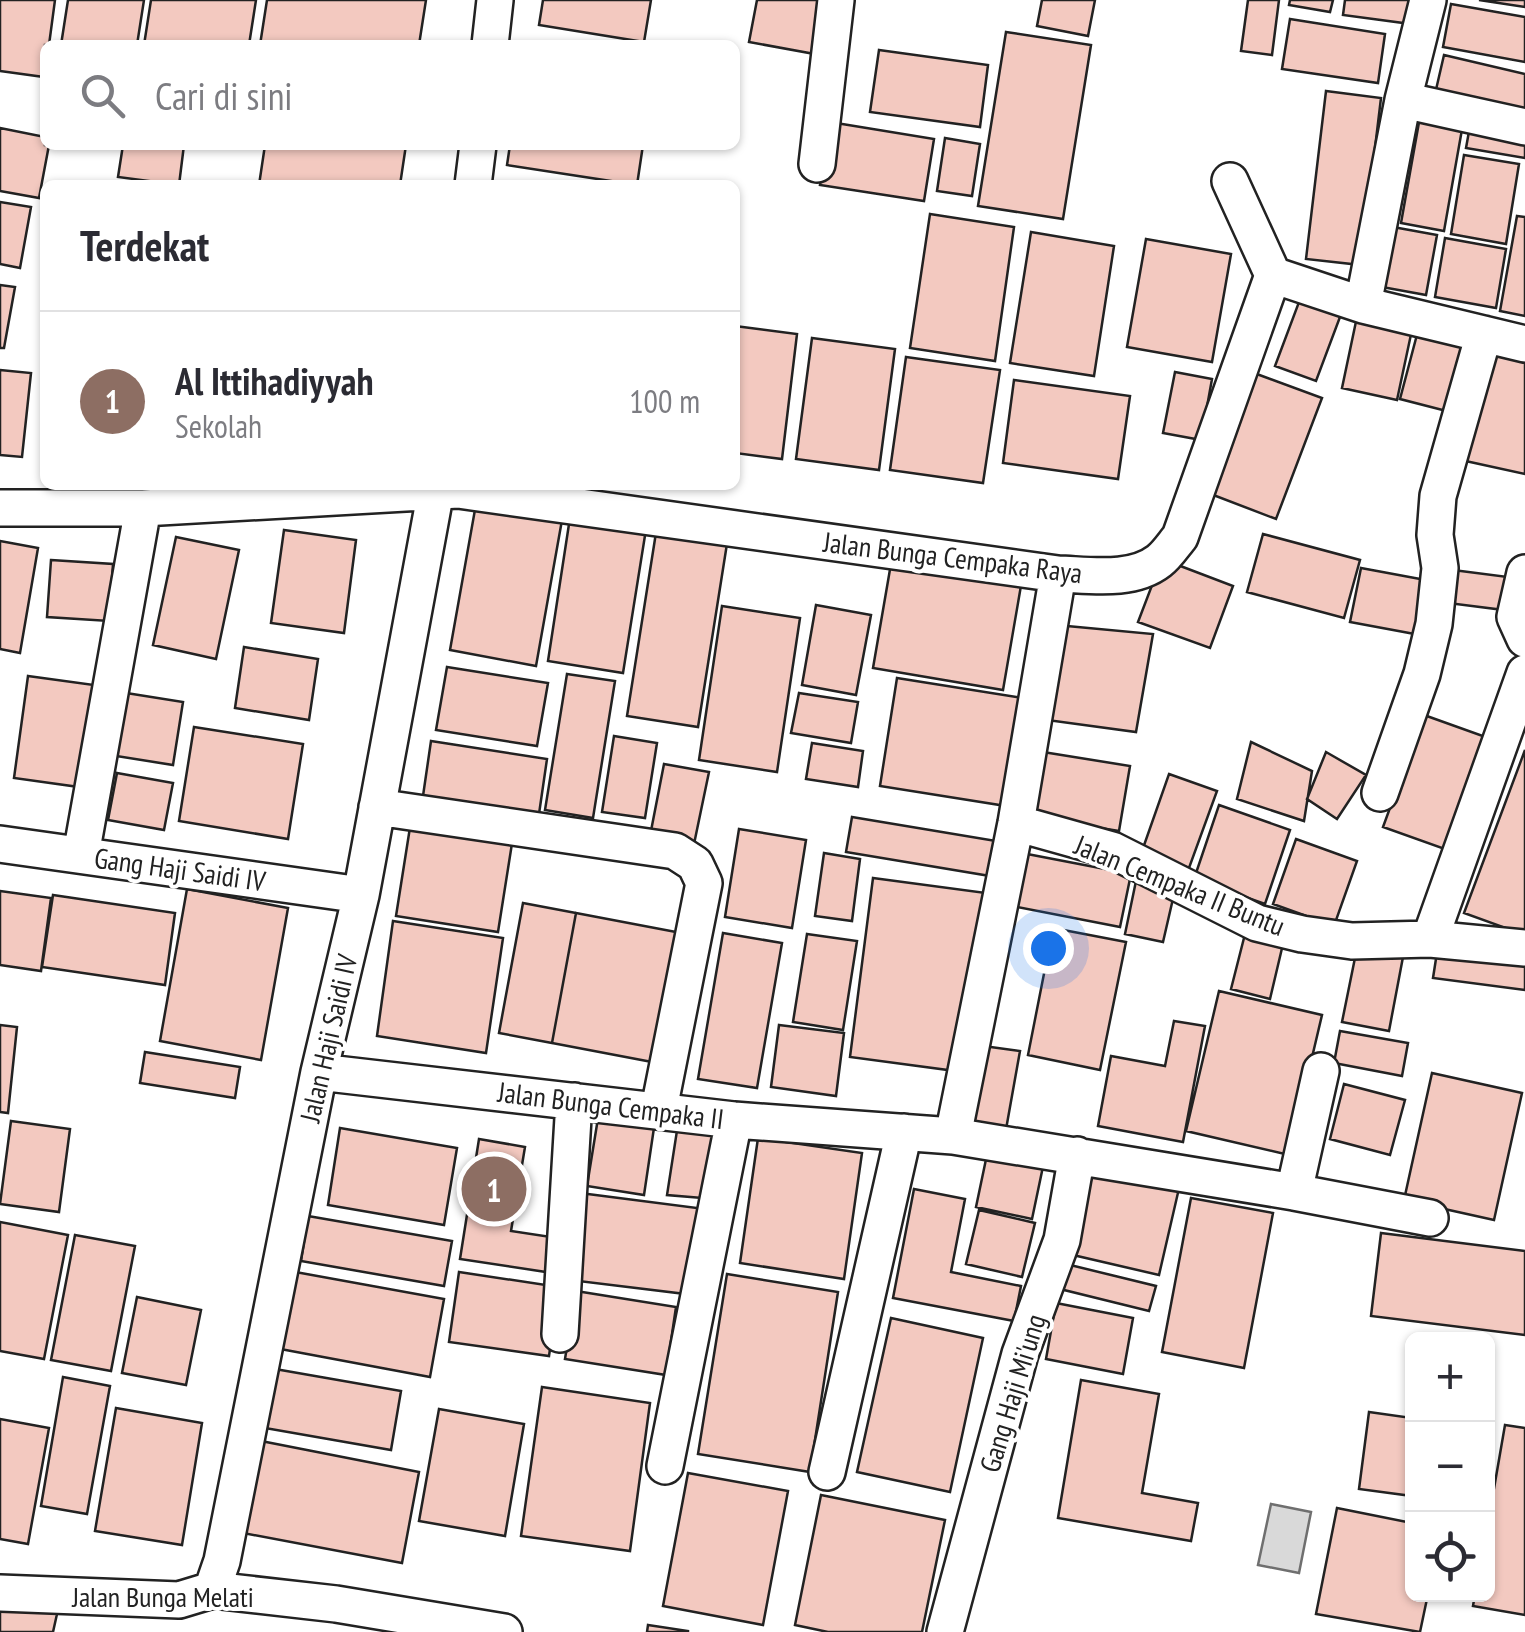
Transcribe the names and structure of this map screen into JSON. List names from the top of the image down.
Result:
{
  "streets": {
    "street": [
      "Jalan Bunga Cempaka Raya",
      "Gang Haji Saidi IV",
      "Jalan Cempaka II Buntu",
      "Jalan Haji Saidi IV",
      "Jalan Bunga Cempaka II",
      "Gang Haji Mi'ung",
      "Jalan Bunga Melati"
    ]
  },
  "crossings": [
    ["Gang Haji Saidi IV", "Jalan Haji Saidi IV"],
    ["Jalan Haji Saidi IV", "Jalan Bunga Cempaka II"],
    ["Jalan Haji Saidi IV", "Jalan Bunga Melati"],
    ["Jalan Bunga Cempaka II", "Gang Haji Mi'ung"]
  ],
  "page": {
    "search": "Cari di sini",
    "heading": "Terdekat",
    "list": [
      {
        "mark": "1",
        "name": "Al Ittihadiyyah",
        "note": "Sekolah",
        "value": "100 m"
      }
    ],
    "pins": "1",
    "map_buttons": ["+", "−"]
  }
}
